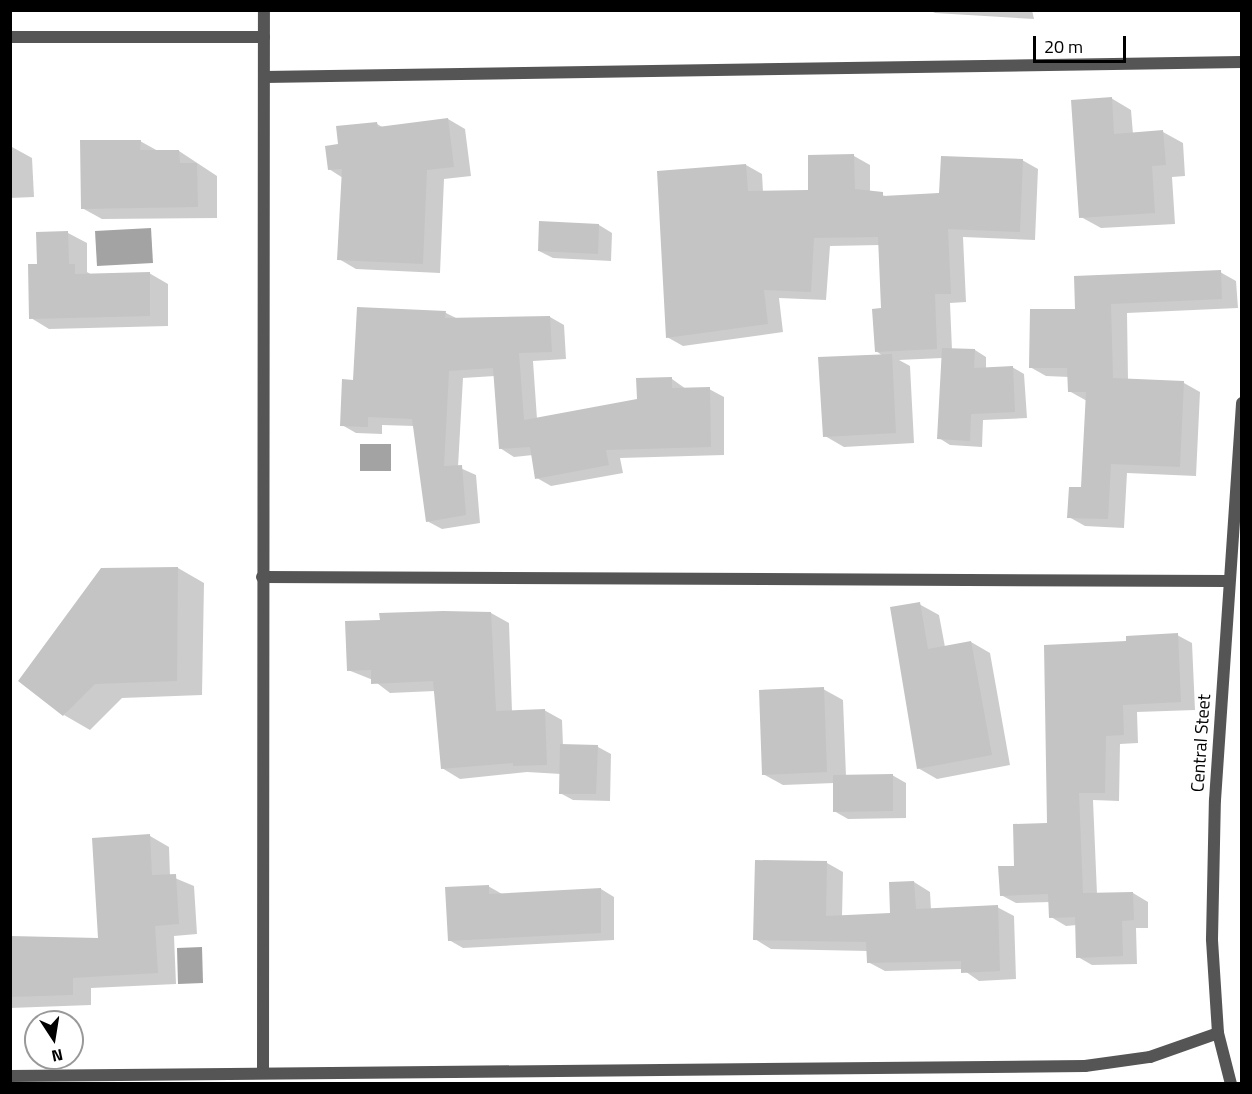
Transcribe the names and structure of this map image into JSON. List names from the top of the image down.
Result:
{
  "streets": {
    "street": ["Central Steet"]
  },
  "scale_bar": "20 m",
  "north": "bottom"
}
